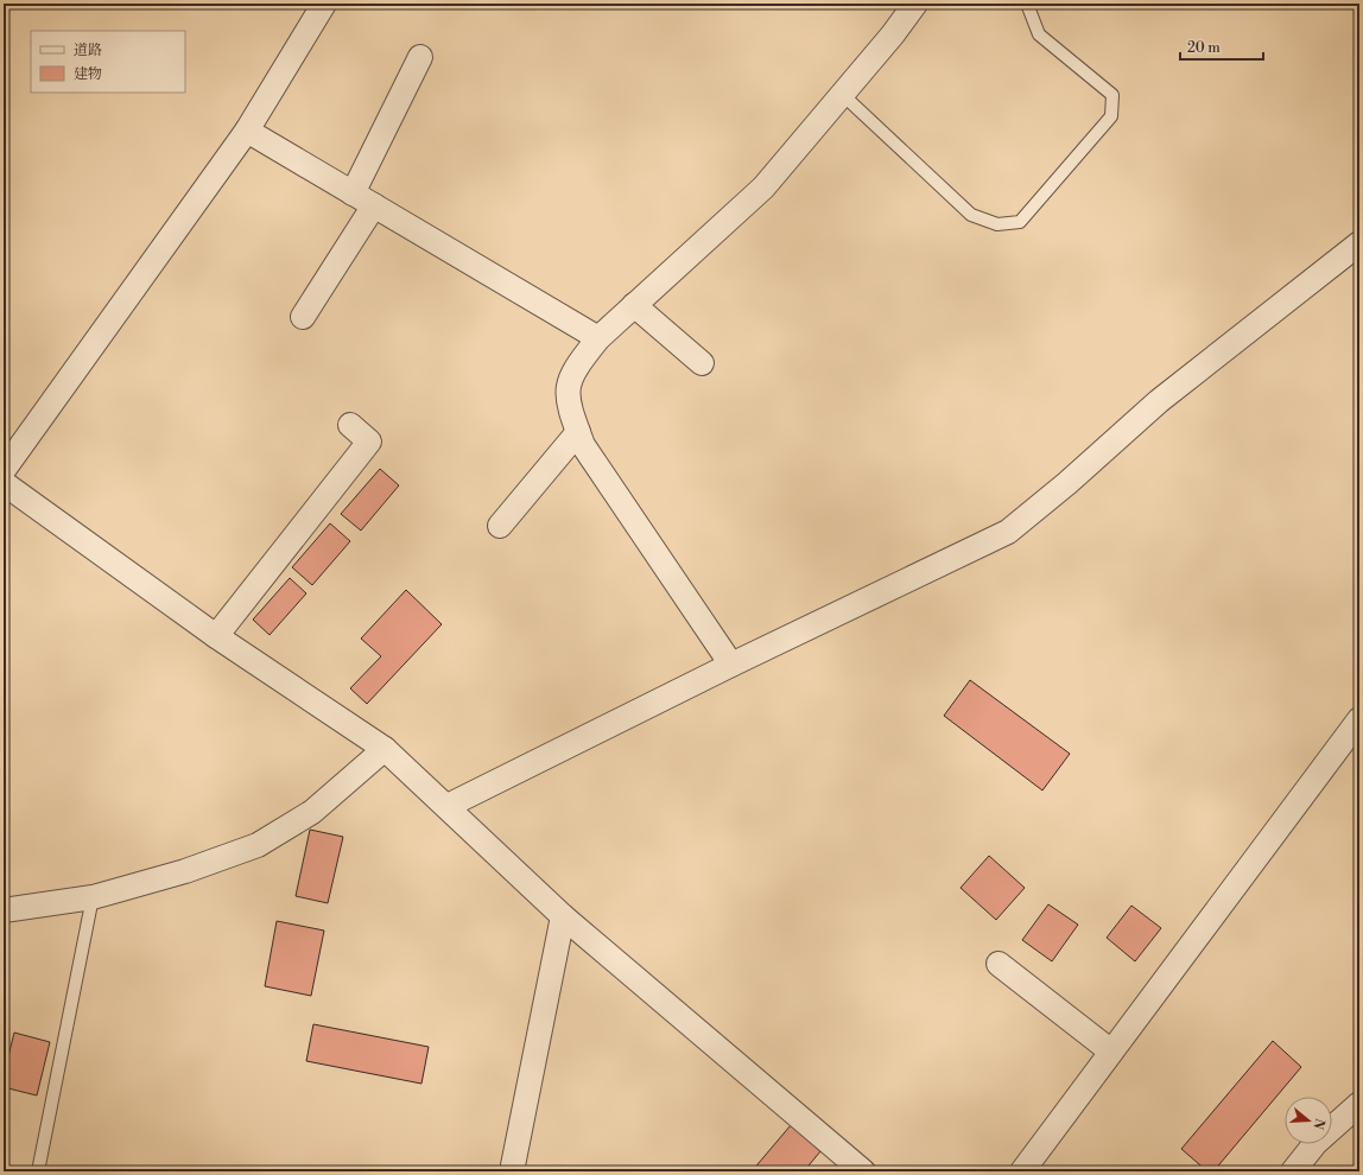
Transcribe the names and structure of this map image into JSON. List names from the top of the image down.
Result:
{
  "legend": ["道路", "建物"],
  "scale_bar": "20 m",
  "north": "right"
}
